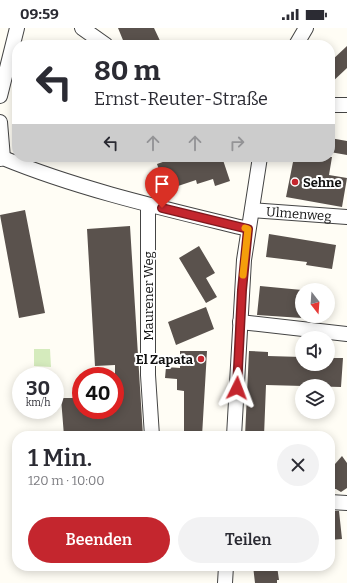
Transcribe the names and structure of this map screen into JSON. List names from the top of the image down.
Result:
{
  "streets": {
    "street": ["Ulmenweg", "Maurener Weg"]
  },
  "places": ["Sehne", "El Zapata"],
  "north": "bottom",
  "page": {
    "status": "09:59",
    "turn": ["80 m", "Ernst-Reuter-Straße"],
    "speed": "30 km/h",
    "limit": "40",
    "heading": ["1 Min.", "120 m · 10:00"],
    "buttons": ["Beenden", "Teilen"]
  }
}
